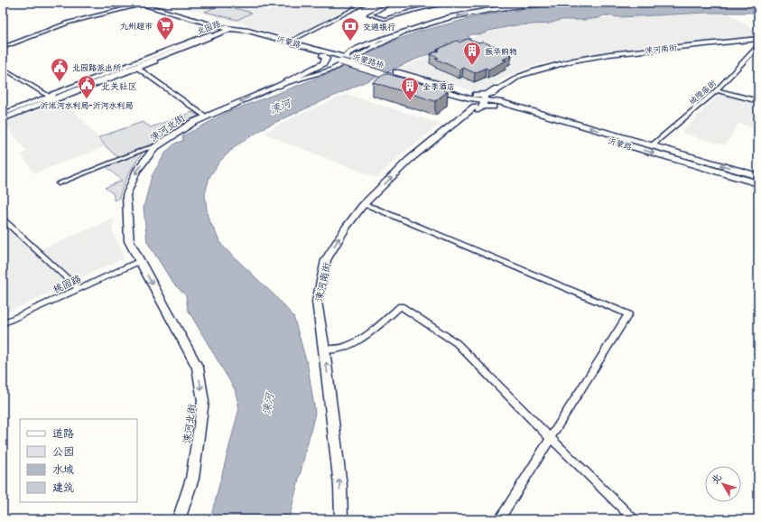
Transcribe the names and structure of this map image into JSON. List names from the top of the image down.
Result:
{
  "streets": {
    "main road": [
      "北园路",
      "沂蒙路",
      "涑河南街",
      "沂蒙路桥",
      "涑河北街"
    ],
    "street": ["城隍庙街", "桃园路"]
  },
  "crossings": [
    ["北园路", "沂蒙路"],
    ["沂蒙路", "涑河南街"],
    ["沂蒙路", "沂蒙路桥"],
    ["沂蒙路", "城隍庙街"],
    ["涑河北街", "桃园路"]
  ],
  "one_way": ["涑河南街"],
  "districts": ["北关社区"],
  "water": ["涑河"],
  "places": {
    "supermarket": ["九州超市"],
    "bank": ["交通银行"],
    "building": ["振华购物", "全季酒店"],
    "public building": ["北园路派出所", "沂沭河水利局-沂河水利局"]
  },
  "legend": [
    "道路",
    "公园",
    "水域",
    "建筑"
  ],
  "north": "top left"
}
